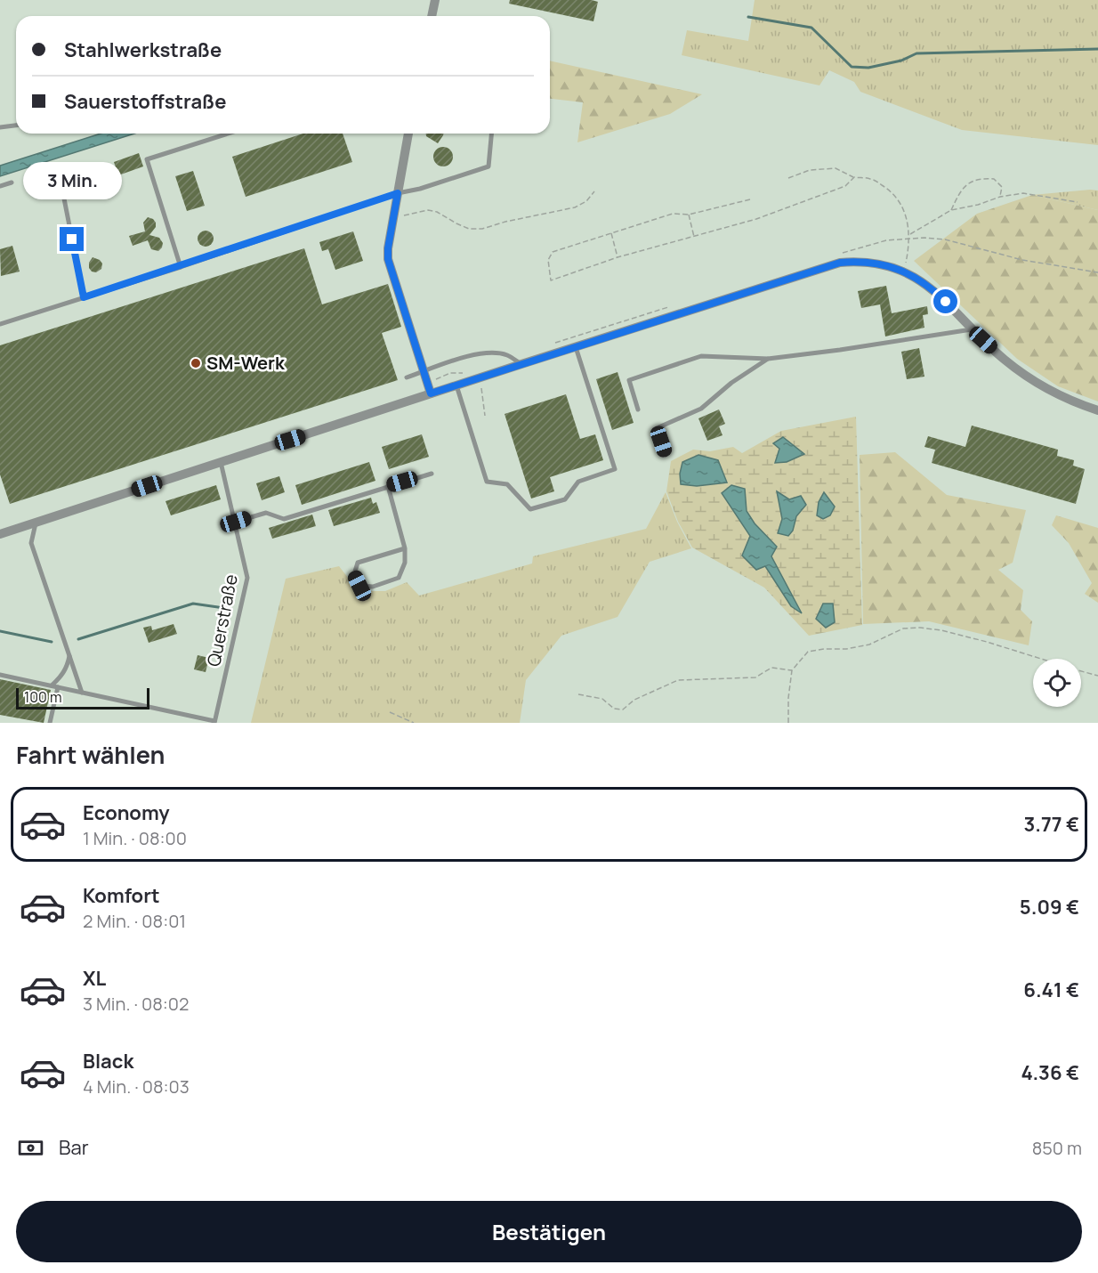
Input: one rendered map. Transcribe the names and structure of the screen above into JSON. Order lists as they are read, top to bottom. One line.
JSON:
{"streets":{"lane":["Querstraße"]},"places":["SM-Werk"],"scale_bar":"100 m","page":{"banner":["Stahlwerkstraße","Sauerstoffstraße"],"bubble":"3 Min.","scale":"100 m","heading":"Fahrt wählen","list":[{"name":"Economy","note":"1 Min. · 08:00","value":"3.77 €"},{"name":"Komfort","note":"2 Min. · 08:01","value":"5.09 €"},{"name":"XL","note":"3 Min. · 08:02","value":"6.41 €"},{"name":"Black","note":"4 Min. · 08:03","value":"4.36 €"}],"pay":["Bar","850 m"],"buttons":"Bestätigen"}}
